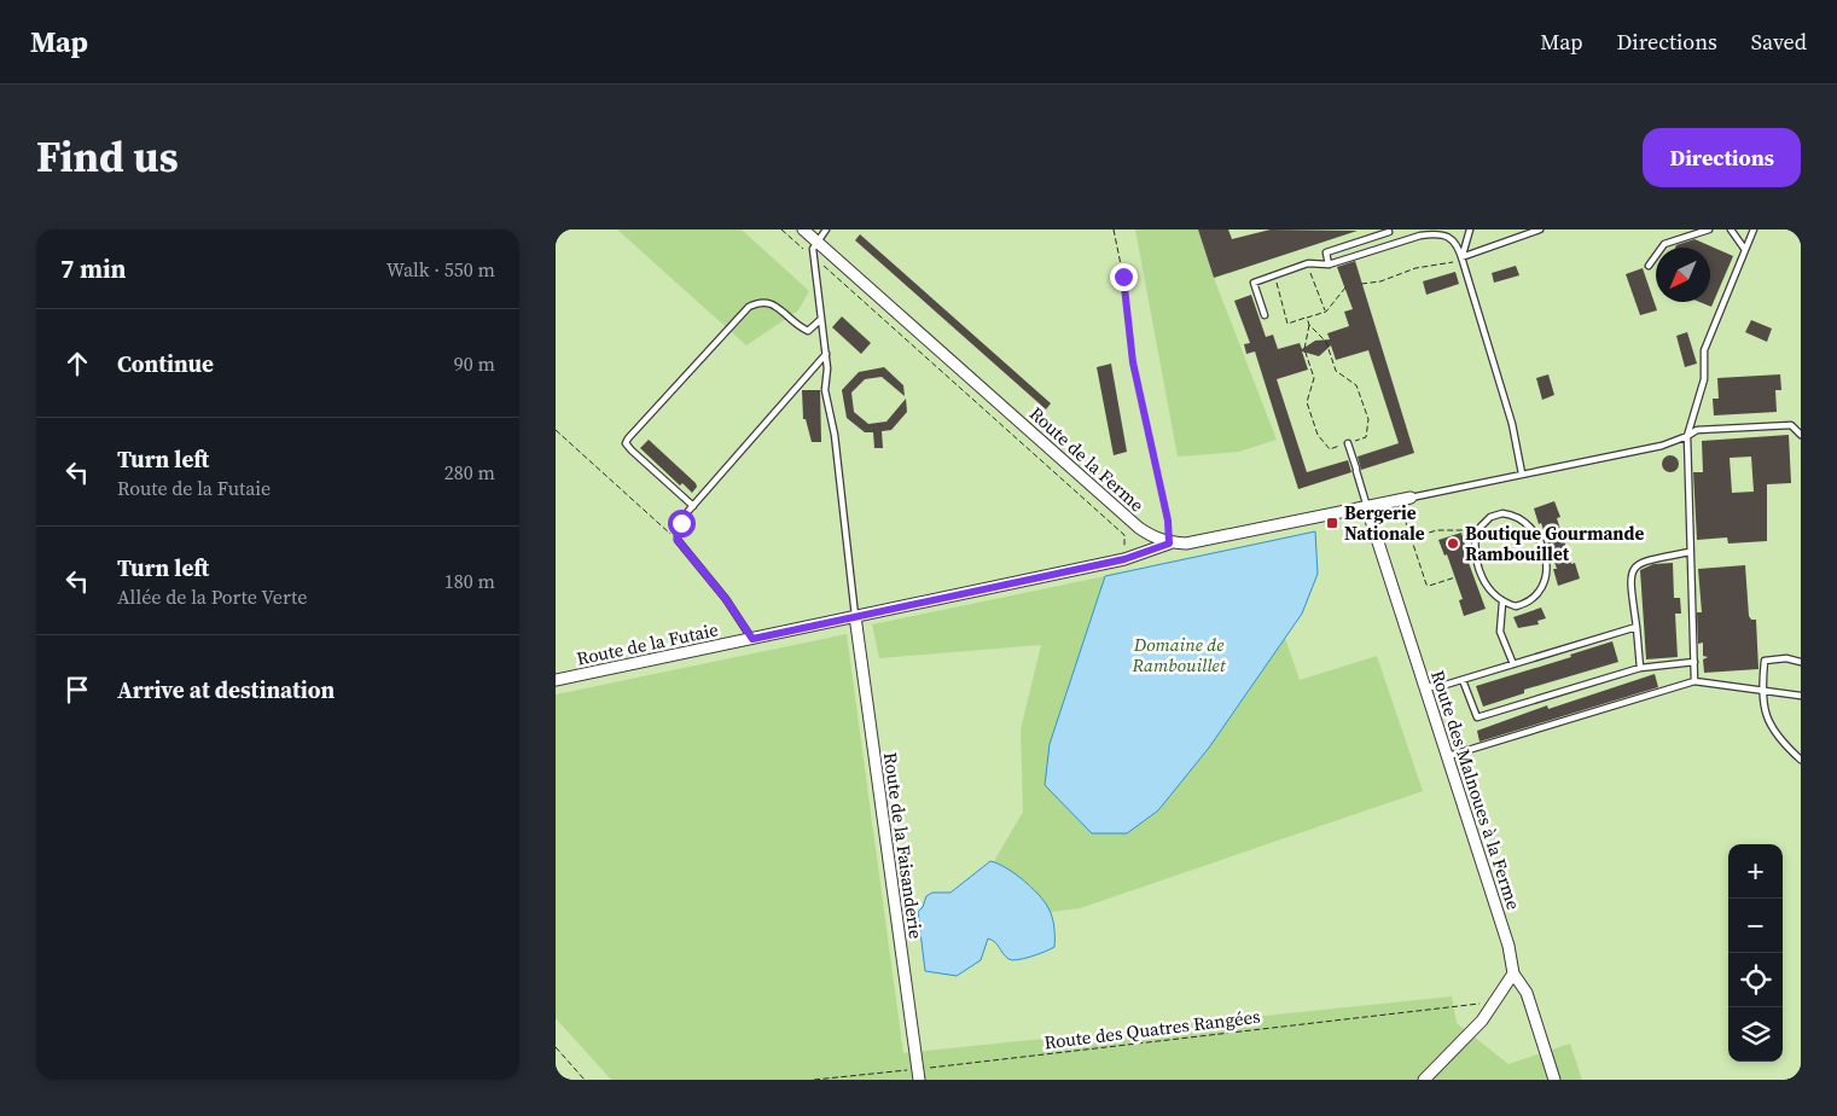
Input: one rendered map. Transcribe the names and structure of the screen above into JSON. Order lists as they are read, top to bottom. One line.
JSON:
{"streets":{"street":["Route de la Ferme","Route de la Futaie","Route des Malnoues à la Ferme","Route de la Faisanderie"],"path":["Route des Quatres Rangées"]},"crossings":[["Route de la Ferme","Route de la Futaie"],["Route de la Futaie","Route de la Faisanderie"],["Route de la Faisanderie","Route des Quatres Rangées"]],"parks":["Domaine de Rambouillet"],"places":{"transit":["Bergerie Nationale"],"other":["Boutique Gourmande Rambouillet"]},"north":"bottom left","page":{"header":"Map","nav":["Map","Directions","Saved"],"title":"Find us","buttons":"Directions","heading":["7 min","Walk · 550 m"],"list":[["Continue","90 m"],["Turn left","Route de la Futaie","280 m"],["Turn left","Allée de la Porte Verte","180 m"],"Arrive at destination"],"map_buttons":["+","−"]}}
